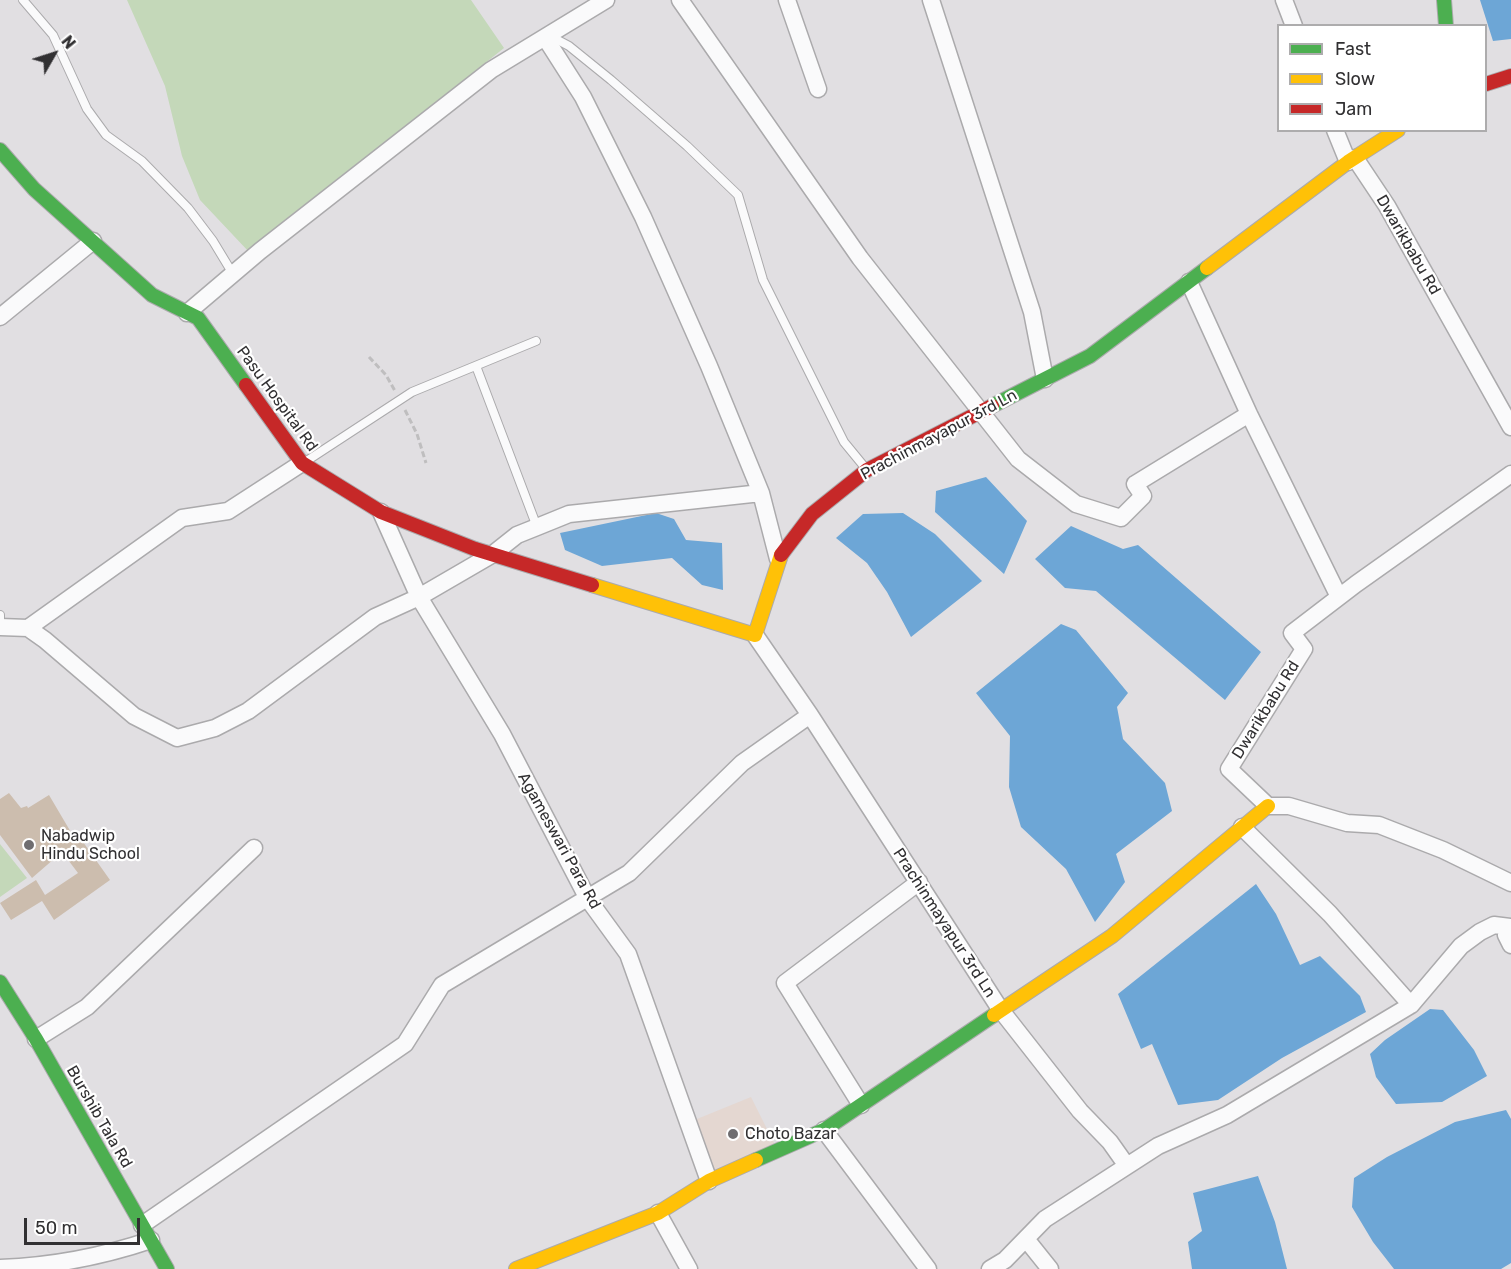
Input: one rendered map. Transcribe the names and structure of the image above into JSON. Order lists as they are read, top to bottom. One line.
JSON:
{"streets":{"main road":["Pasu Hospital Rd","Prachinmayapur 3rd Ln","Burshib Tala Rd"],"street":["Dwarikbabu Rd","Agameswari Para Rd"]},"crossings":[["Dwarikbabu Rd","Prachinmayapur 3rd Ln"],["Pasu Hospital Rd","Prachinmayapur 3rd Ln"],["Pasu Hospital Rd","Agameswari Para Rd"]],"places":["Nabadwip Hindu School","Choto Bazar"],"legend":["Fast","Slow","Jam"],"scale_bar":"50 m","north":"top right"}
